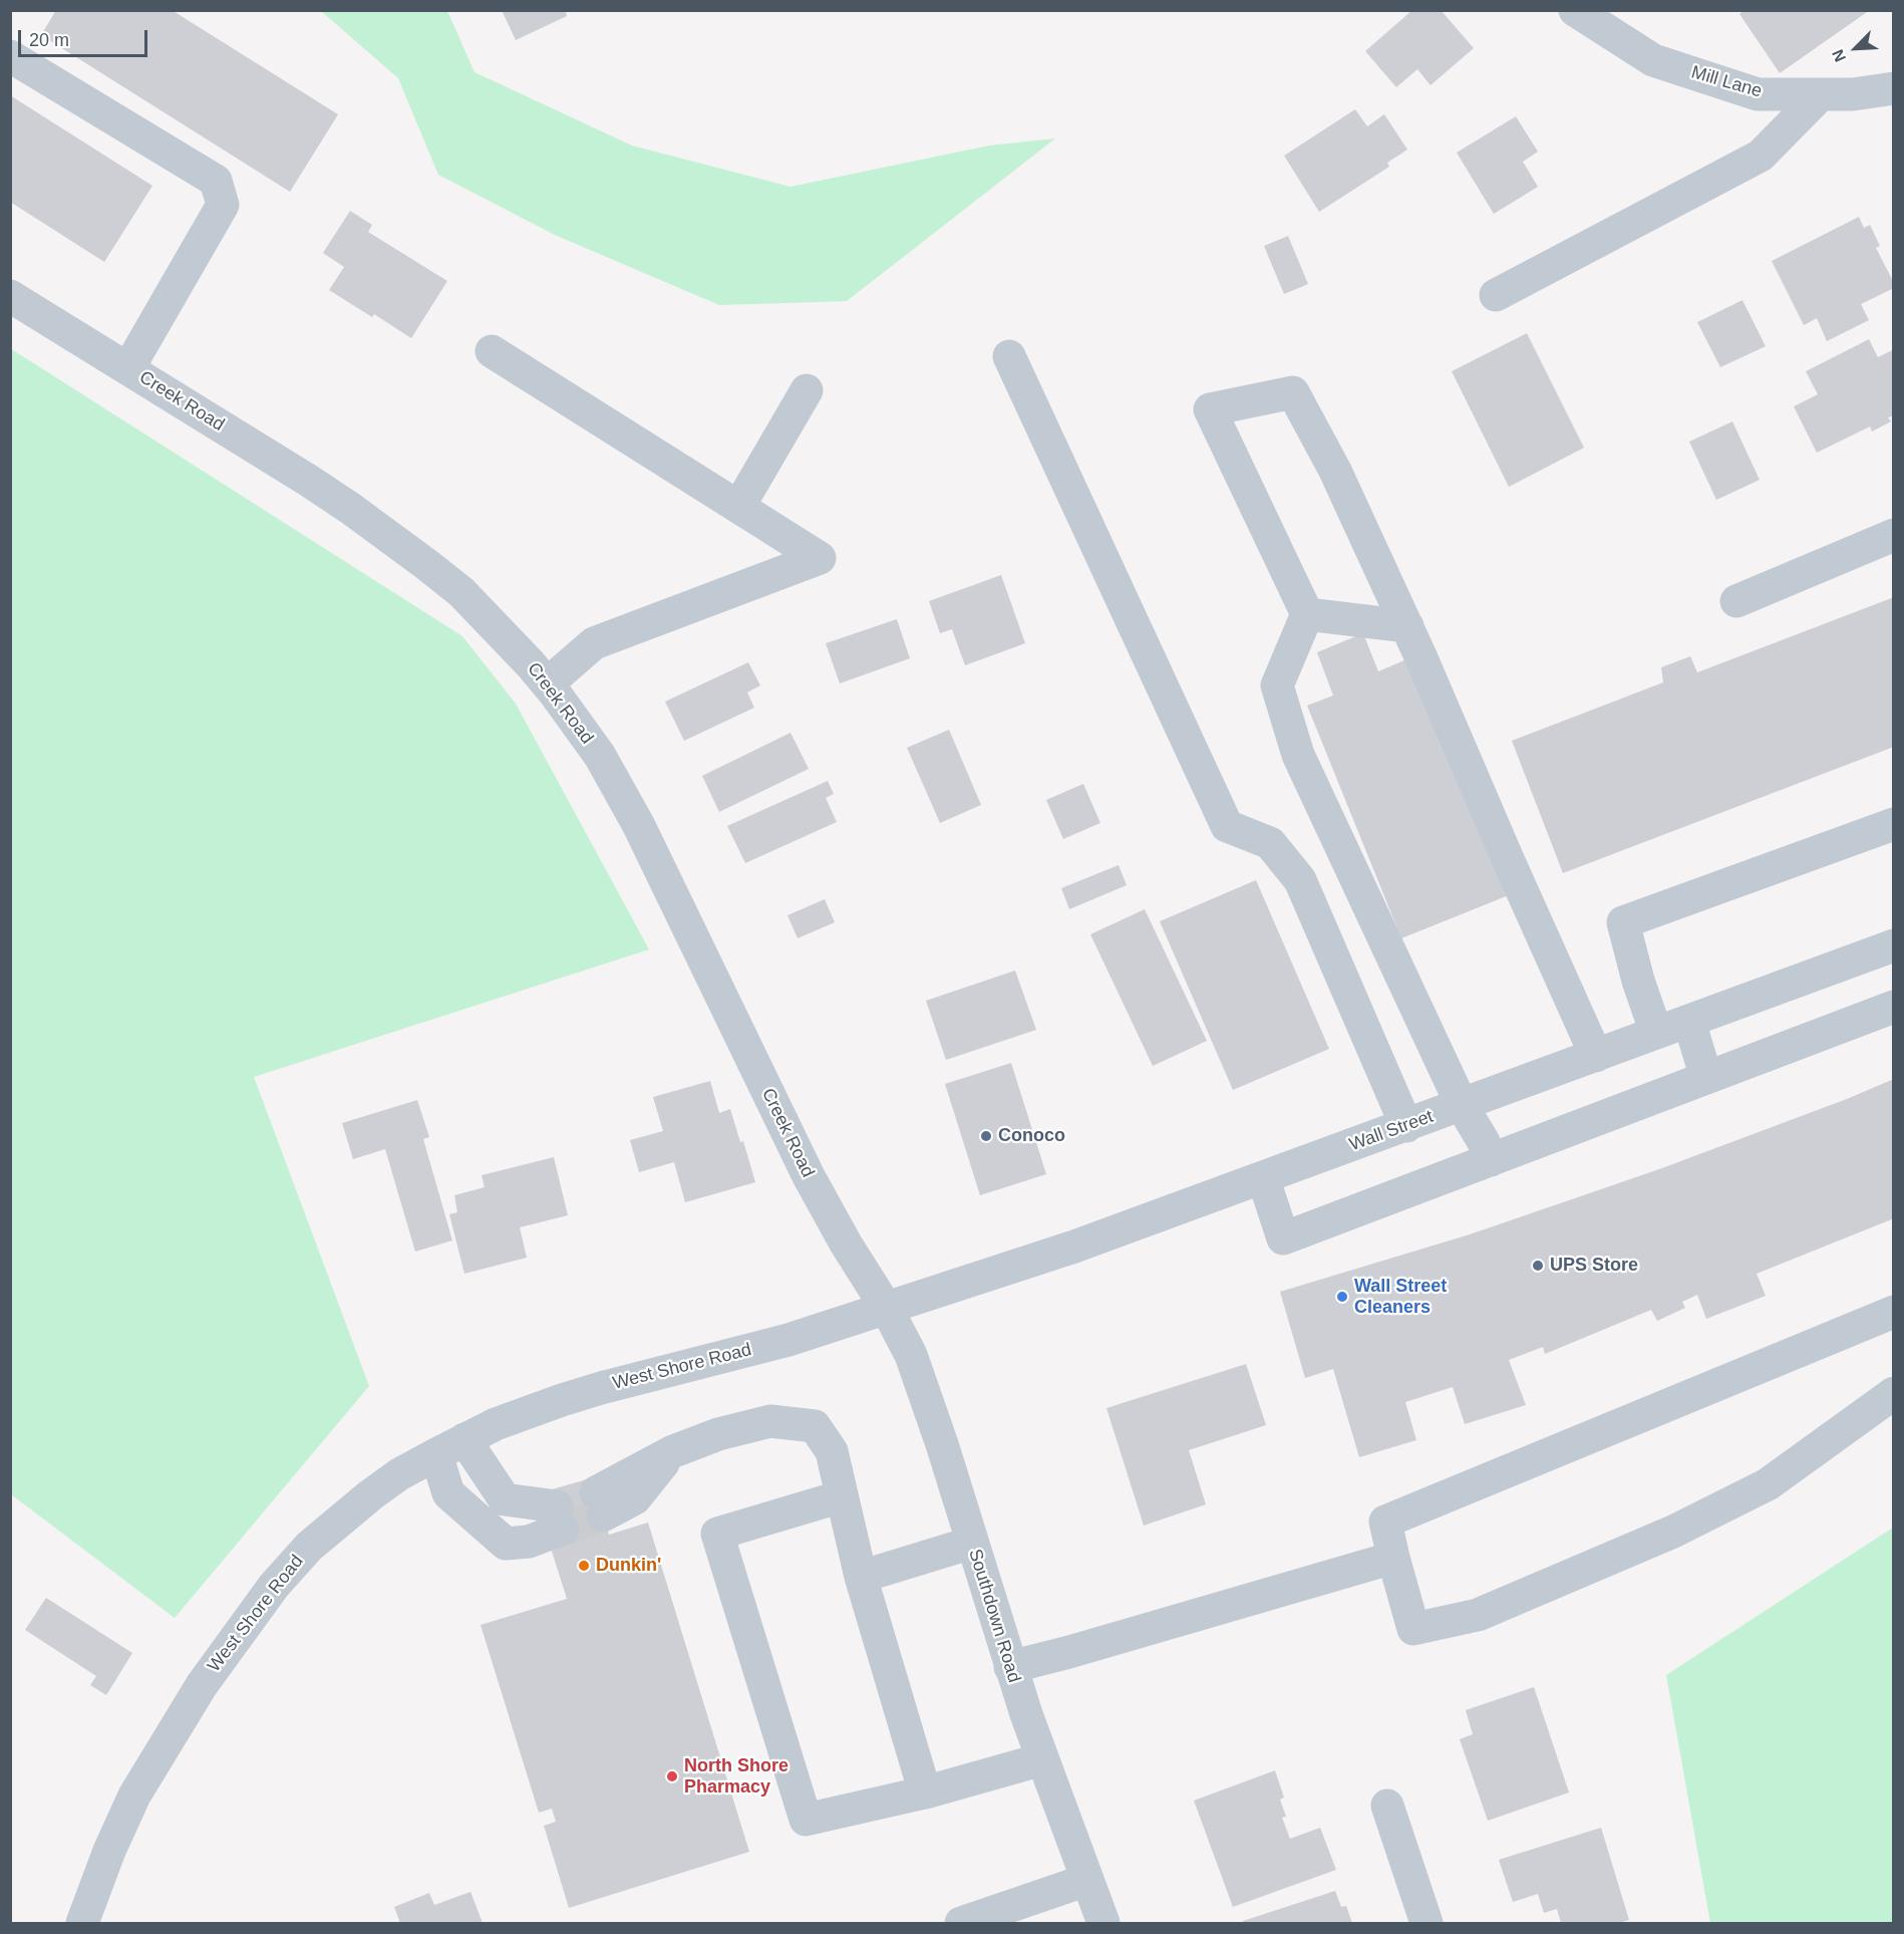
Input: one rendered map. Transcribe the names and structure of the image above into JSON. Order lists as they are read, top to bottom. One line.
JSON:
{"streets":{"street":["Mill Lane","Creek Road","Wall Street","West Shore Road","Southdown Road"]},"crossings":[["Creek Road","Wall Street"],["Creek Road","West Shore Road"],["Creek Road","Southdown Road"],["Wall Street","West Shore Road"],["Wall Street","Southdown Road"],["West Shore Road","Southdown Road"]],"places":["Conoco","UPS Store","Wall Street Cleaners","Dunkin'","North Shore Pharmacy"],"scale_bar":"20 m","north":"bottom left"}
